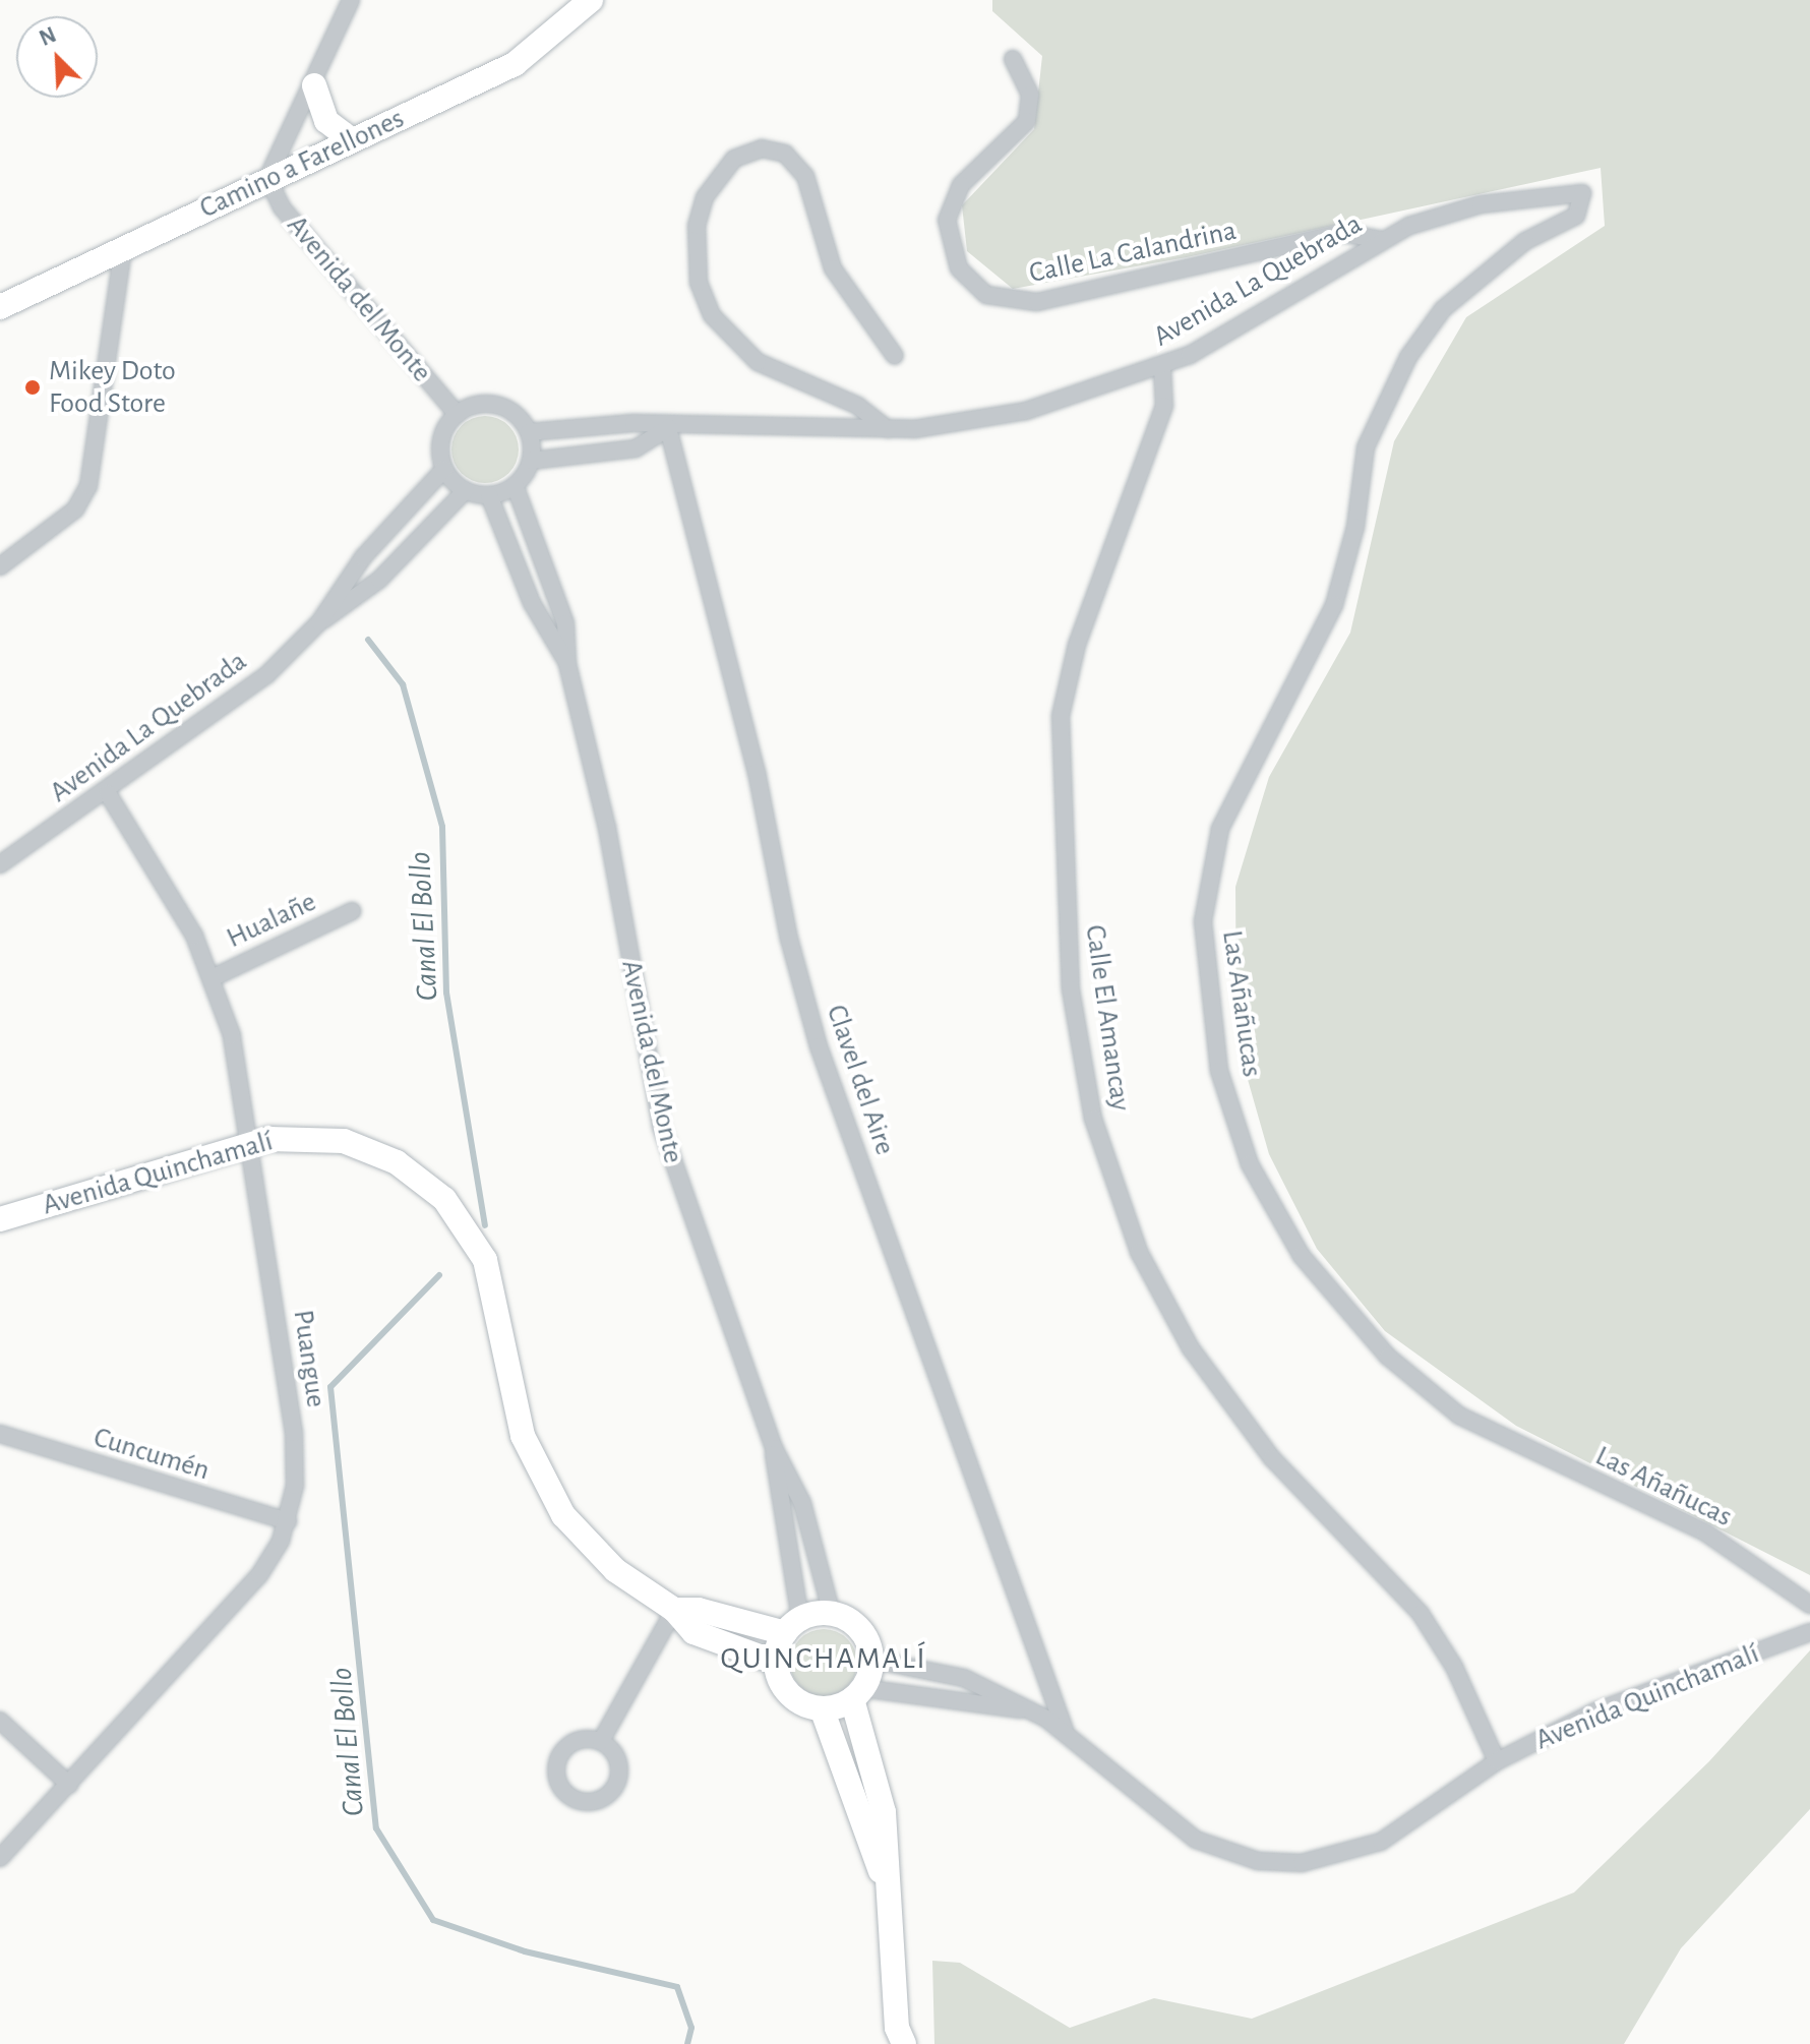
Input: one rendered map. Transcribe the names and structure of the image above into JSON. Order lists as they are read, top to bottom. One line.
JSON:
{"streets":{"street":["Camino a Farellones","Calle La Calandrina","Avenida La Quebrada","Avenida del Monte","Hualañe","Las Añañucas","Calle El Amancay","Clavel del Aire","Avenida Quinchamalí","Puangue","Cuncumén"]},"crossings":[["Camino a Farellones","Avenida del Monte"],["Calle La Calandrina","Avenida La Quebrada"],["Avenida La Quebrada","Avenida del Monte"],["Avenida La Quebrada","Las Añañucas"],["Avenida La Quebrada","Calle El Amancay"],["Avenida La Quebrada","Clavel del Aire"],["Avenida La Quebrada","Puangue"],["Avenida del Monte","Avenida Quinchamalí"],["Hualañe","Puangue"],["Calle El Amancay","Avenida Quinchamalí"],["Clavel del Aire","Avenida Quinchamalí"],["Avenida Quinchamalí","Puangue"],["Puangue","Cuncumén"]],"districts":["QUINCHAMALÍ"],"water":["Canal El Bollo"],"places":["Mikey Doto Food Store"],"north":"top left"}
